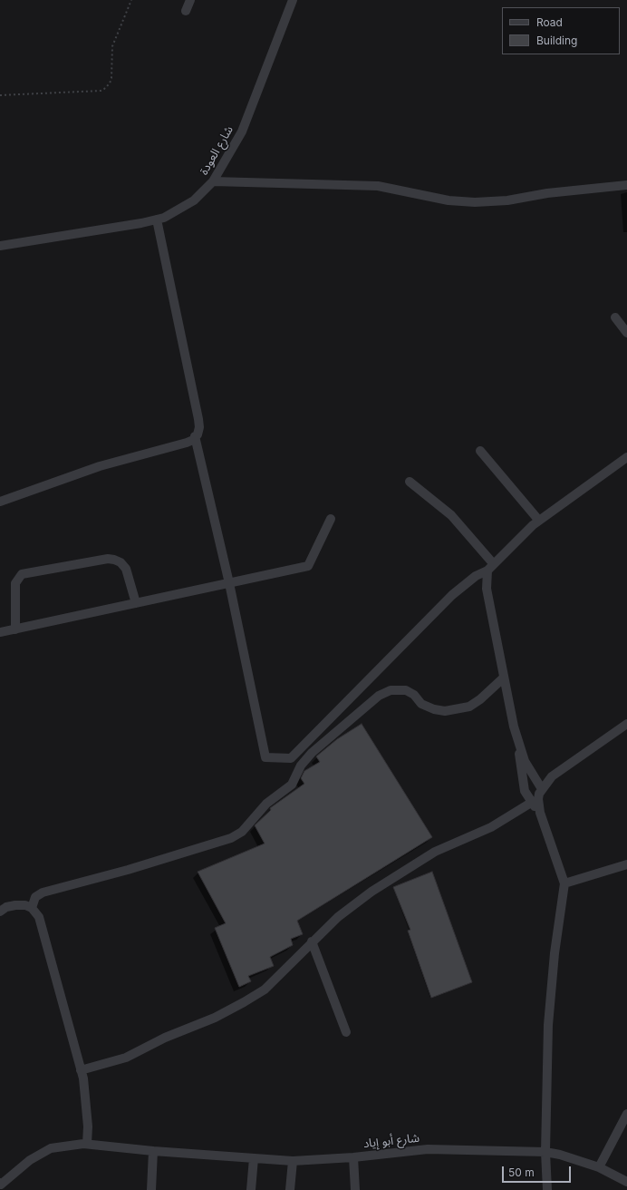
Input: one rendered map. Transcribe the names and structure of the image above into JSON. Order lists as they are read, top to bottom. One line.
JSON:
{"streets":{"street":["شارع العودة","شارع أبو إياد"]},"legend":["Road","Building"],"scale_bar":"50 m"}
